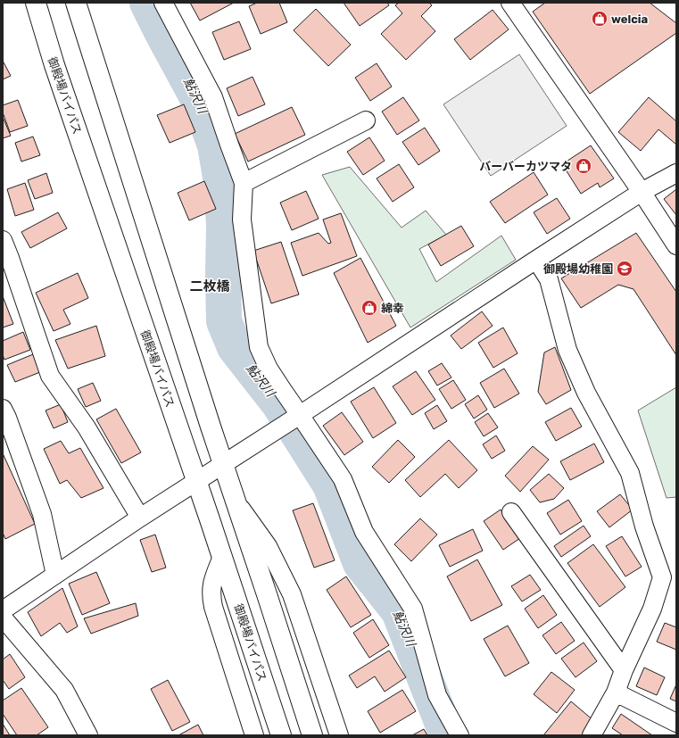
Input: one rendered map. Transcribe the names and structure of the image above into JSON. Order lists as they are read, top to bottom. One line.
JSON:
{"streets":{"highway":["御殿場バイパス"]},"districts":["二枚橋"],"water":["鮎沢川"],"places":{"shop":["welcia","バーバーカツマタ","綿幸"],"school or university":["御殿場幼稚園"]}}
